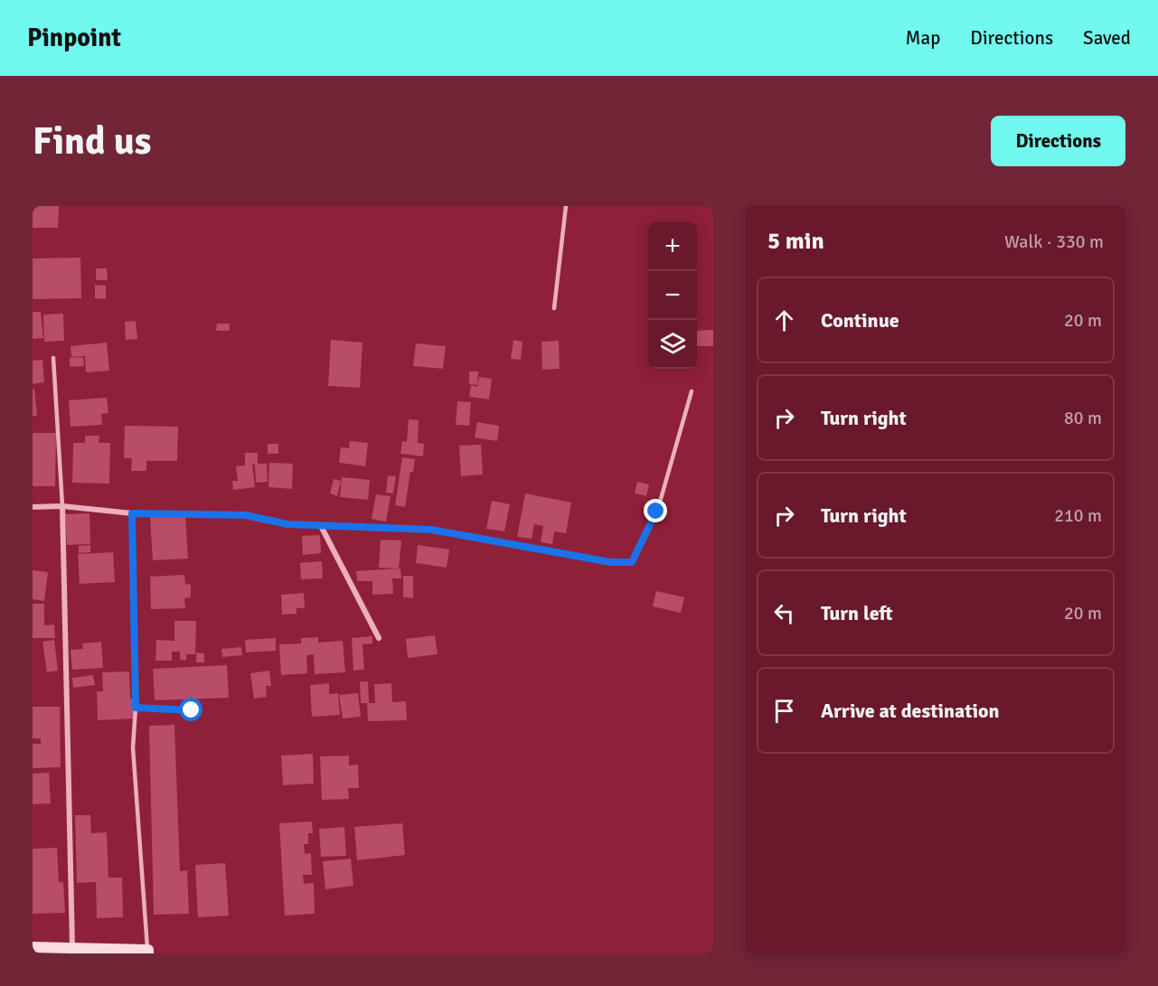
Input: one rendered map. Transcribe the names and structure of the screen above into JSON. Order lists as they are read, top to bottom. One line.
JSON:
{"page":{"header":"Pinpoint","nav":["Map","Directions","Saved"],"buttons":"Directions","title":"Find us","heading":["5 min","Walk · 330 m"],"map_buttons":["+","−"],"list":[["Continue","20 m"],["Turn right","80 m"],["Turn right","210 m"],["Turn left","20 m"],"Arrive at destination"]}}
